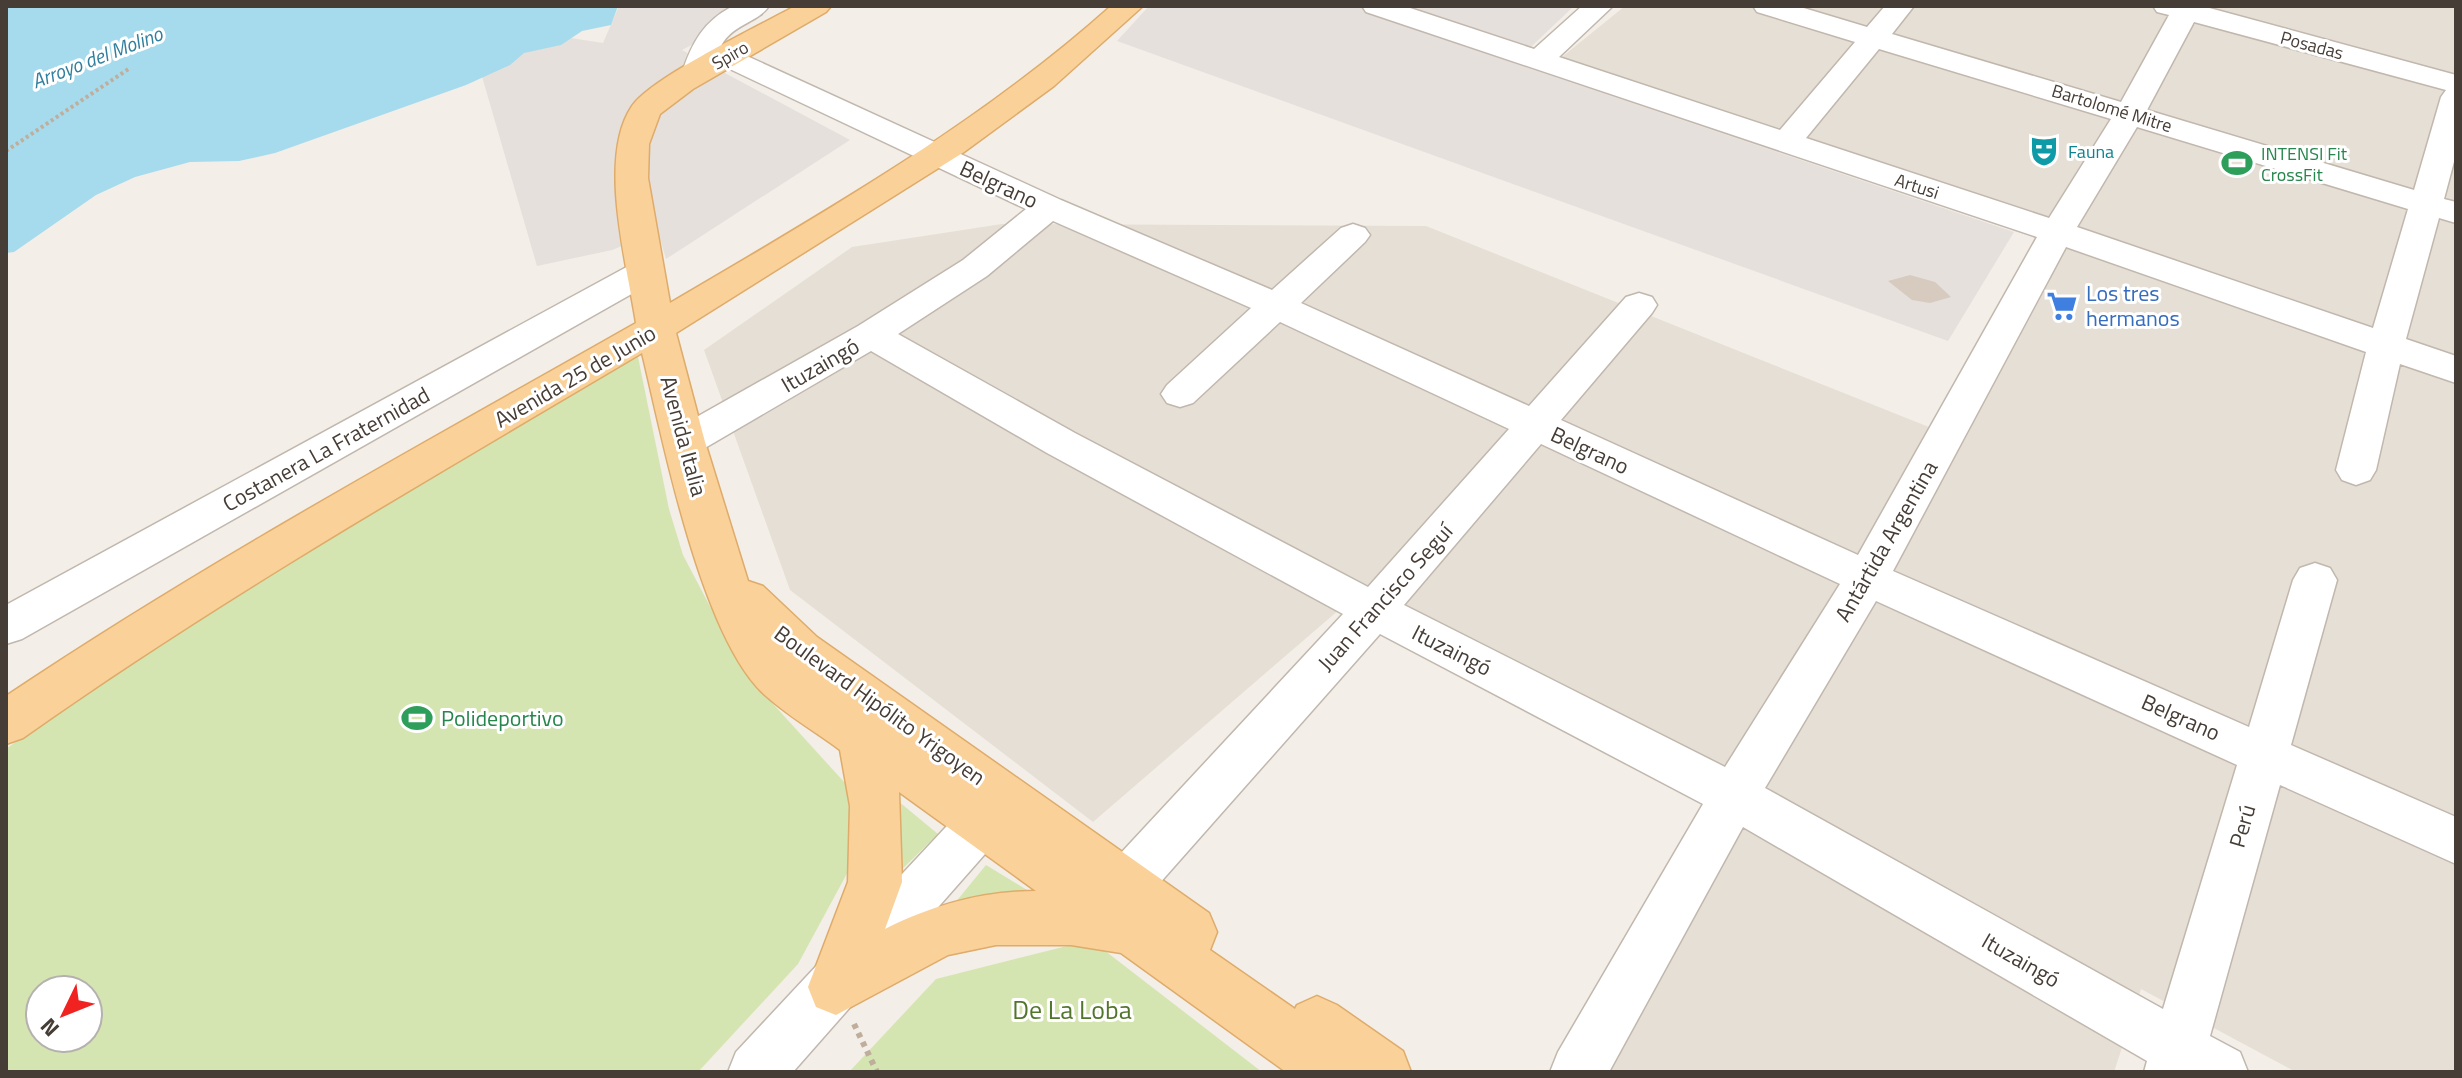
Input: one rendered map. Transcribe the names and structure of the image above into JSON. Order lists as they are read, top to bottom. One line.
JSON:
{"streets":{"main road":["Spiro","Avenida 25 de Junio","Avenida Italia","Boulevard Hipólito Yrigoyen"],"street":["Posadas","Bartolomé Mitre","Belgrano","Artusi","Ituzaingó","Costanera La Fraternidad","Antártida Argentina","Juan Francisco Seguí","Perú"]},"crossings":[["Posadas","Antártida Argentina"],["Spiro","Belgrano"],["Spiro","Avenida Italia"],["Bartolomé Mitre","Antártida Argentina"],["Belgrano","Avenida 25 de Junio"],["Belgrano","Antártida Argentina"],["Belgrano","Juan Francisco Seguí"],["Belgrano","Perú"],["Artusi","Antártida Argentina"],["Ituzaingó","Avenida Italia"],["Ituzaingó","Antártida Argentina"],["Ituzaingó","Juan Francisco Seguí"],["Ituzaingó","Perú"],["Avenida 25 de Junio","Avenida Italia"],["Avenida Italia","Costanera La Fraternidad"],["Avenida Italia","Boulevard Hipólito Yrigoyen"],["Juan Francisco Seguí","Boulevard Hipólito Yrigoyen"]],"water":["Arroyo del Molino"],"parks":["De La Loba"],"places":{"theatre":["Fauna"],"sports":["INTENSI Fit CrossFit","Polideportivo"],"supermarket":["Los tres hermanos"]},"north":"bottom left"}
